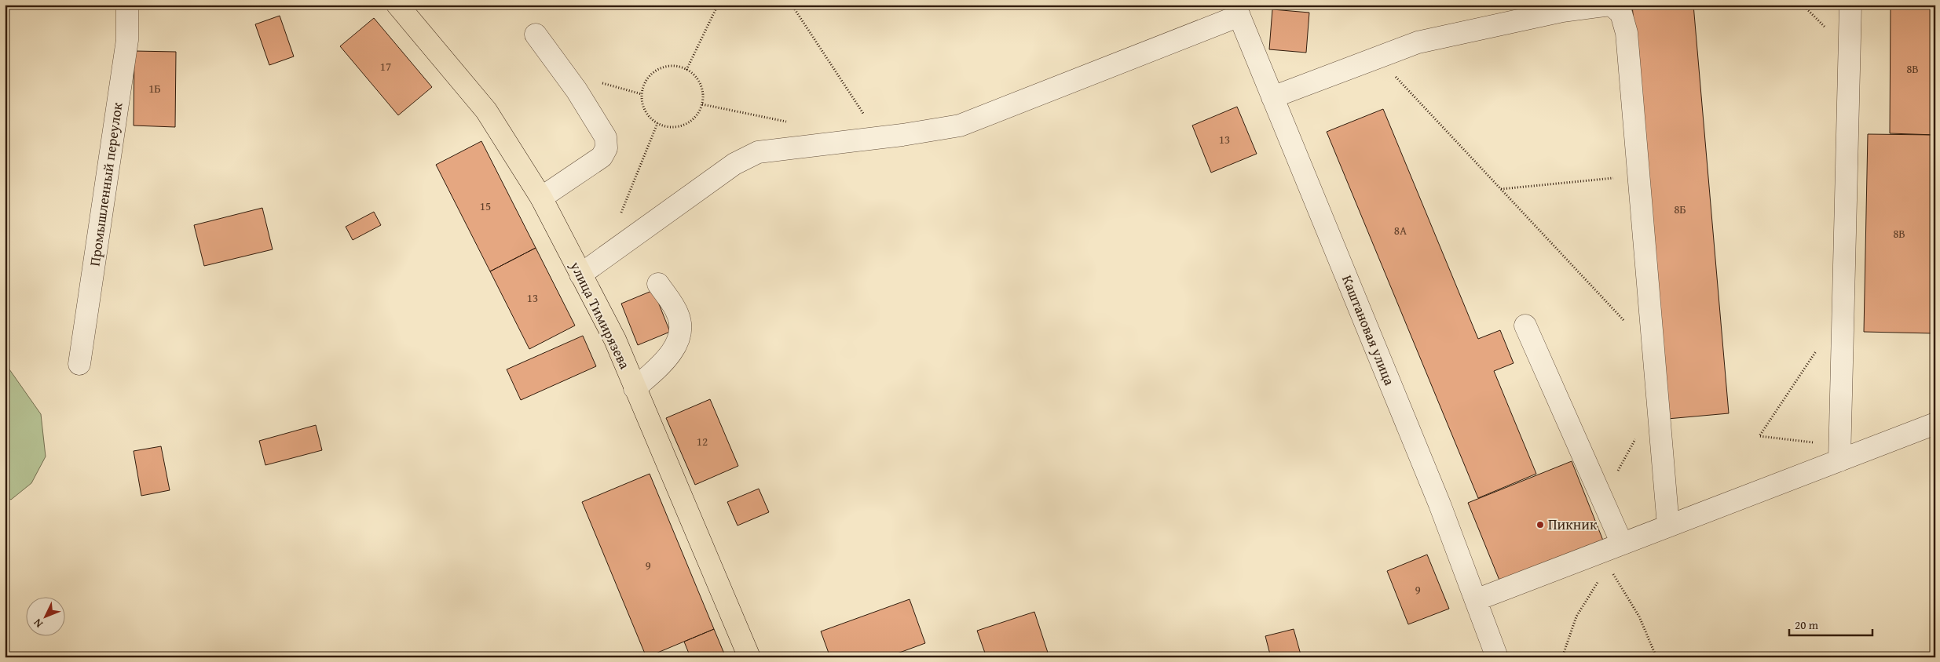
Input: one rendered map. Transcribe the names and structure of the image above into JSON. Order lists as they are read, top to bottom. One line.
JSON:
{"streets":{"main road":["улица Тимирязева"],"street":["Промышленный переулок","Каштановая улица"]},"places":["Пикник"],"house_numbers":["17","8В","1Б","13","15","8Б","8А","8В","13","12","9","9"],"scale_bar":"20 m","north":"bottom left"}
